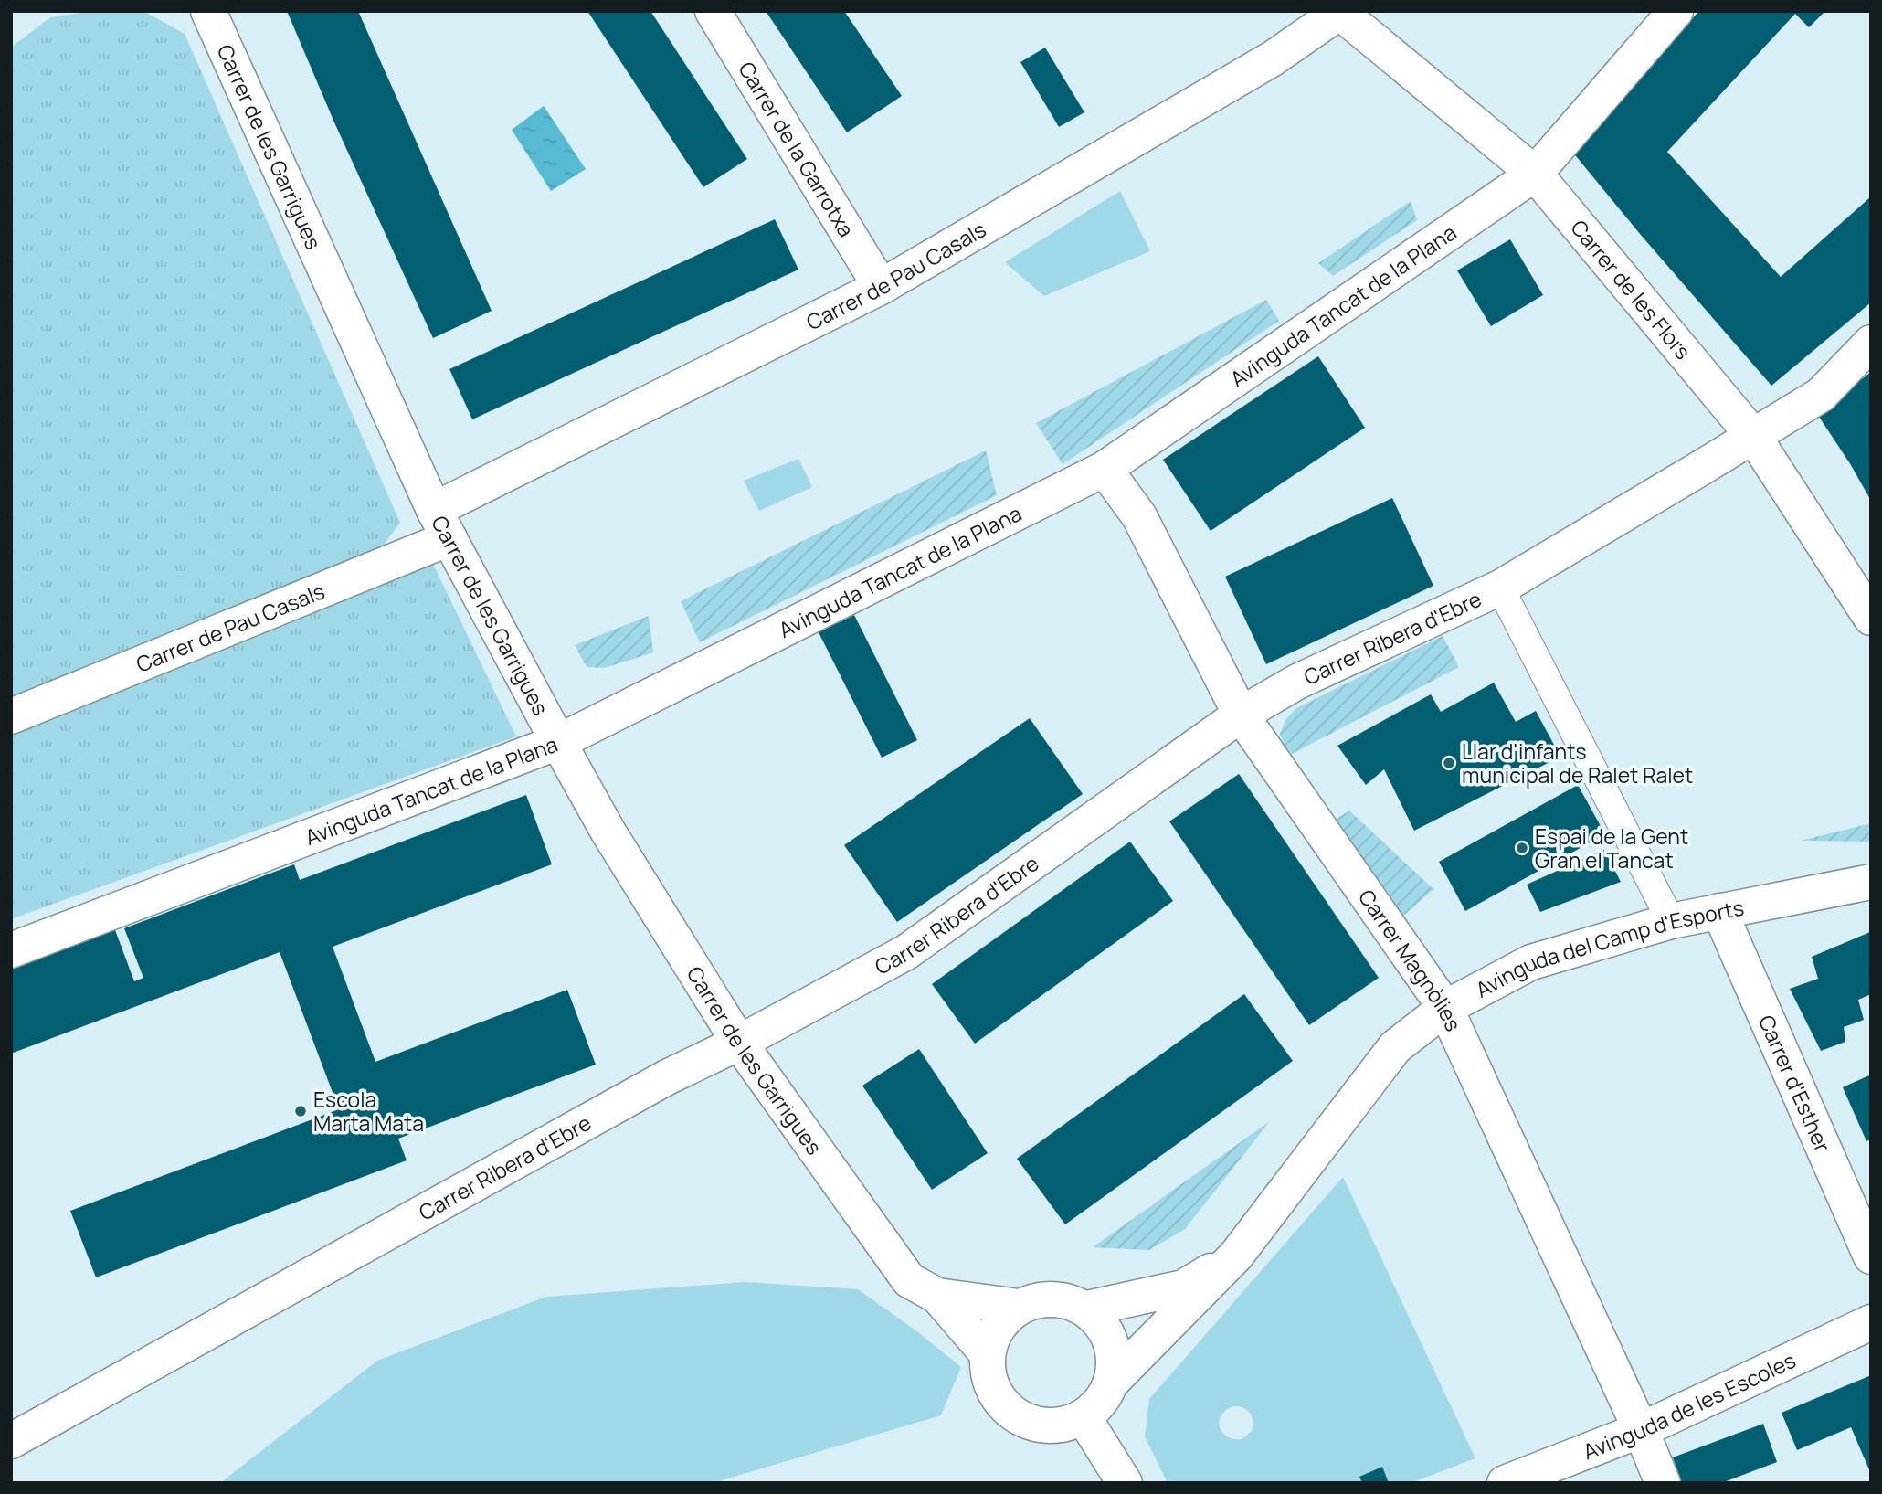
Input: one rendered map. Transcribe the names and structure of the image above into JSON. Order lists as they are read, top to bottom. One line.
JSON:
{"streets":{"street":["Carrer de les Garrigues","Carrer de la Garrotxa","Carrer de Pau Casals","Carrer de les Flors","Avinguda Tancat de la Plana","Carrer Ribera d'Ebre","Avinguda del Camp d'Esports","Carrer Magnòlies","Carrer d'Esther","Avinguda de les Escoles"]},"crossings":[["Carrer de les Garrigues","Carrer de Pau Casals"],["Carrer de les Garrigues","Avinguda Tancat de la Plana"],["Carrer de les Garrigues","Carrer Ribera d'Ebre"],["Carrer de les Garrigues","Avinguda del Camp d'Esports"],["Carrer de la Garrotxa","Carrer de Pau Casals"],["Carrer de Pau Casals","Carrer de les Flors"],["Carrer de les Flors","Avinguda Tancat de la Plana"],["Carrer de les Flors","Carrer Ribera d'Ebre"],["Avinguda Tancat de la Plana","Carrer Magnòlies"],["Carrer Ribera d'Ebre","Carrer Magnòlies"],["Avinguda del Camp d'Esports","Carrer Magnòlies"],["Avinguda del Camp d'Esports","Carrer d'Esther"],["Carrer Magnòlies","Avinguda de les Escoles"]],"places":["Llar d'infants municipal de Ralet Ralet","Espai de la Gent Gran el Tancat","Escola Marta Mata"]}
